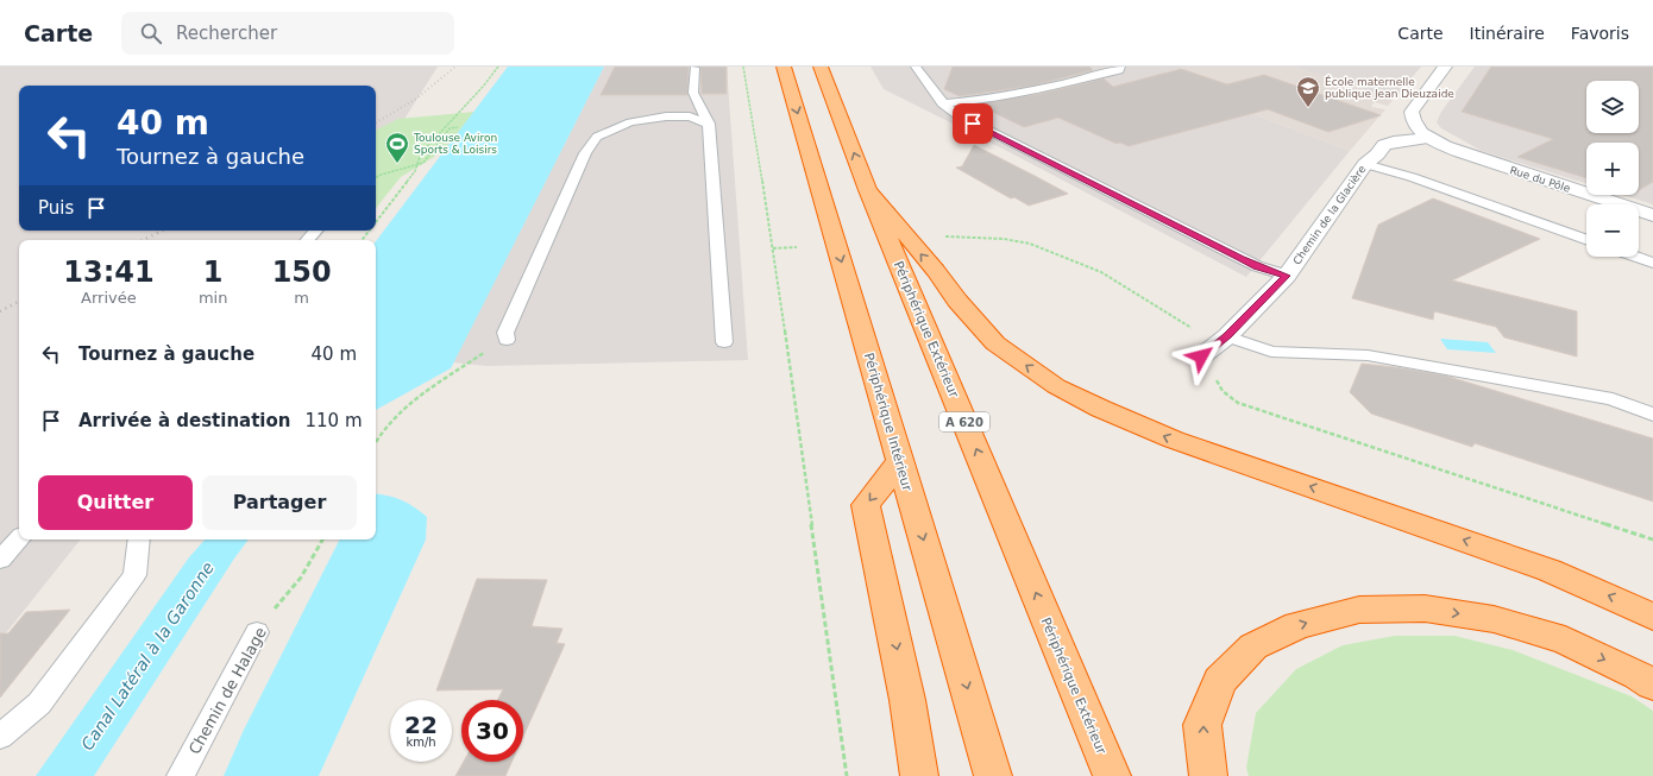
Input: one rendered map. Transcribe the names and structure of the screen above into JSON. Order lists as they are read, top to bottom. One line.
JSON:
{"streets":{"highway":["Périphérique Extérieur","Périphérique Intérieur","A 620"],"street":["Rue du Pôle","Chemin de la Glacière"],"lane":["Chemin de Halage"]},"crossings":[["Rue du Pôle","Chemin de la Glacière"]],"one_way":["Périphérique Extérieur"],"water":["Canal Latéral à la Garonne"],"places":{"school or university":["École maternelle publique Jean Dieuzaide"],"sports":["Toulouse Aviron Sports & Loisirs"]},"page":{"header":"Carte","search":"Rechercher","nav":["Carte","Itinéraire","Favoris"],"map_buttons":["+","−"],"turn":["40 m","Tournez à gauche"],"then":"Puis","eta":["13:41","Arrivée","1","min","150","m"],"list":[{"name":"Tournez à gauche","value":"40 m"},{"name":"Arrivée à destination","value":"110 m"}],"buttons":["Quitter","Partager"],"speed":"22 km/h","limit":"30"}}
